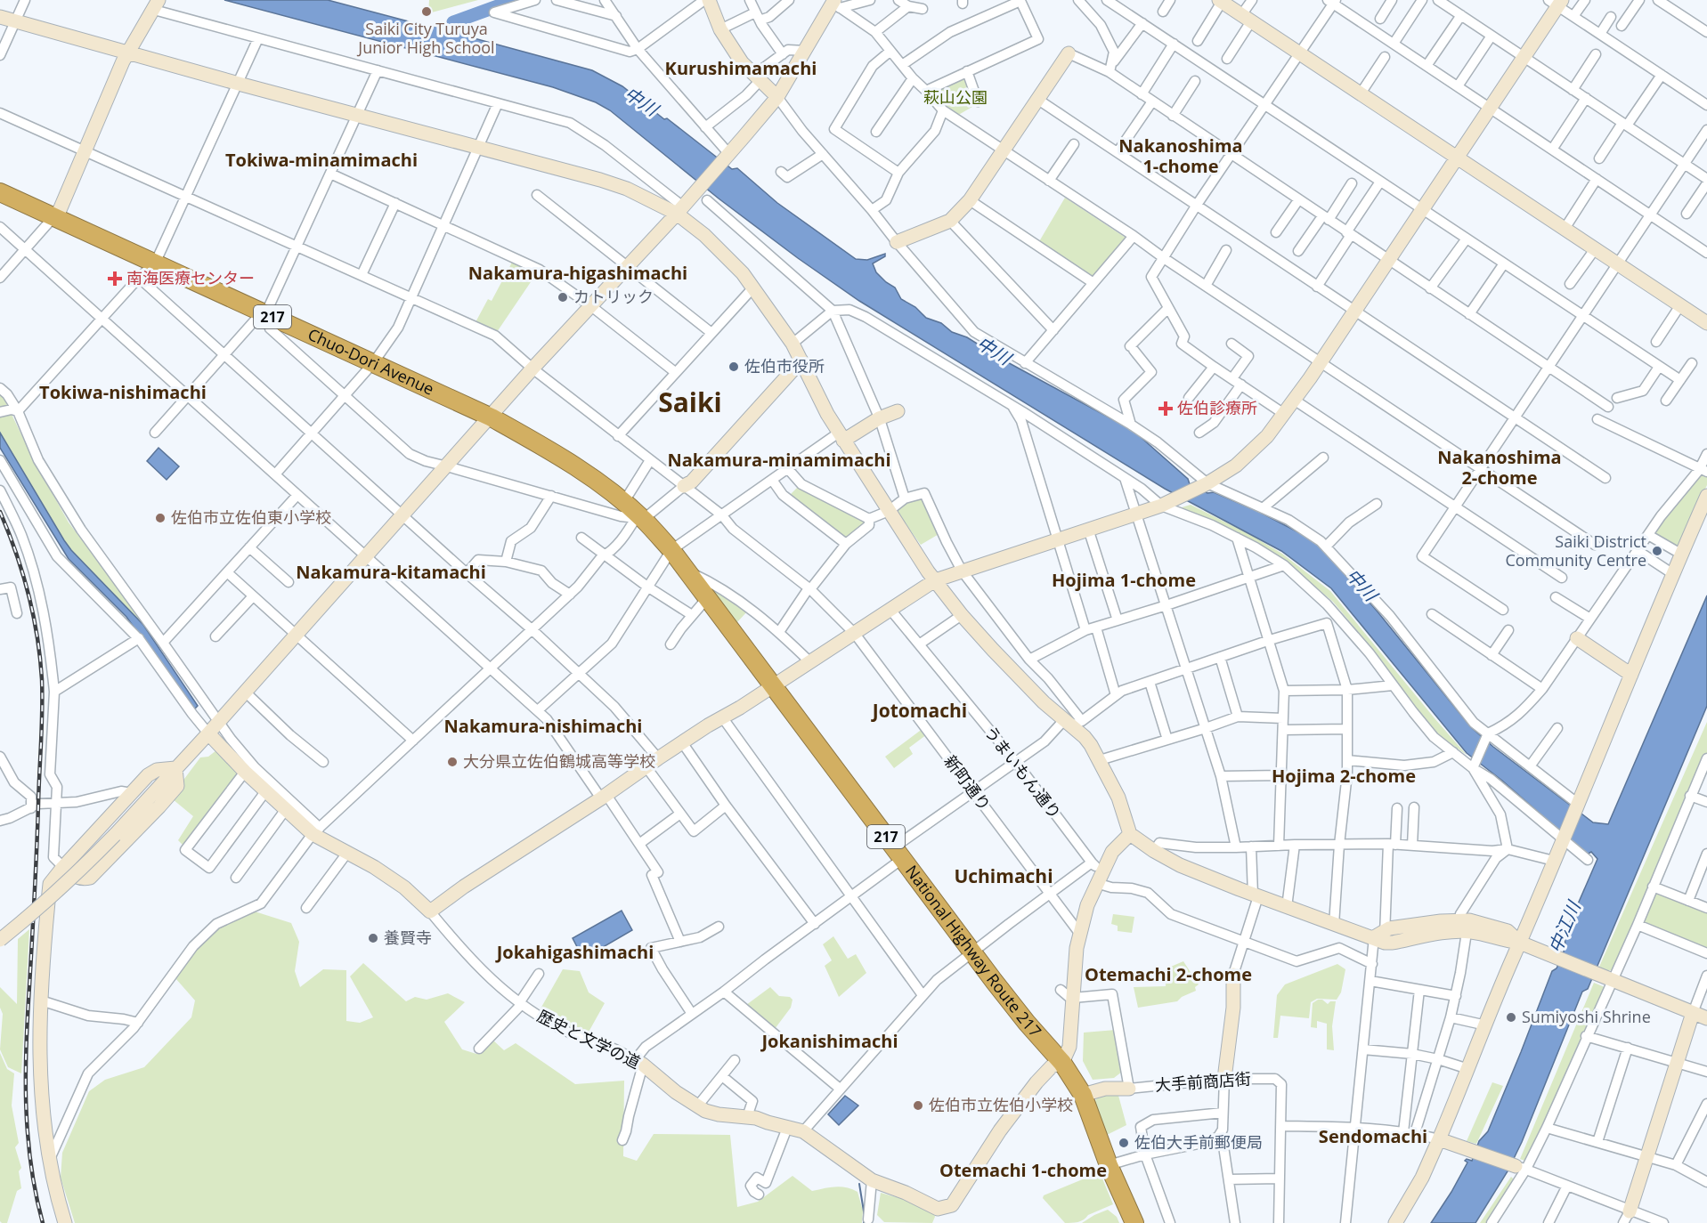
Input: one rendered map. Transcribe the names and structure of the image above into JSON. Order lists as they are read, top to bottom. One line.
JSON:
{"streets":{"highway":["217","Chuo-Dori Avenue","National Highway Route 217"],"street":["うまいもん通り","新町通り","歴史と文学の道","大手前商店街"]},"crossings":[["217","Chuo-Dori Avenue"],["Chuo-Dori Avenue","National Highway Route 217"],["National Highway Route 217","歴史と文学の道"],["National Highway Route 217","大手前商店街"]],"districts":["Kurushimamachi","Nakanoshima 1-chome","Tokiwa-minamimachi","Nakamura-higashimachi","Tokiwa-nishimachi","Saiki","Nakanoshima 2-chome","Nakamura-minamimachi","Nakamura-kitamachi","Hojima 1-chome","Jotomachi","Nakamura-nishimachi","Hojima 2-chome","Uchimachi","Jokahigashimachi","Otemachi 2-chome","Jokanishimachi","Sendomachi","Otemachi 1-chome"],"water":["中川","中江川"],"parks":["萩山公園"],"places":{"other":["Saiki City Turuya Junior High School","カトリック","佐伯市役所","佐伯市立佐伯東小学校","Saiki District Community Centre","大分県立佐伯鶴城高等学校","養賢寺","Sumiyoshi Shrine","佐伯市立佐伯小学校","佐伯大手前郵便局"],"health":["南海医療センター","佐伯診療所"]}}
